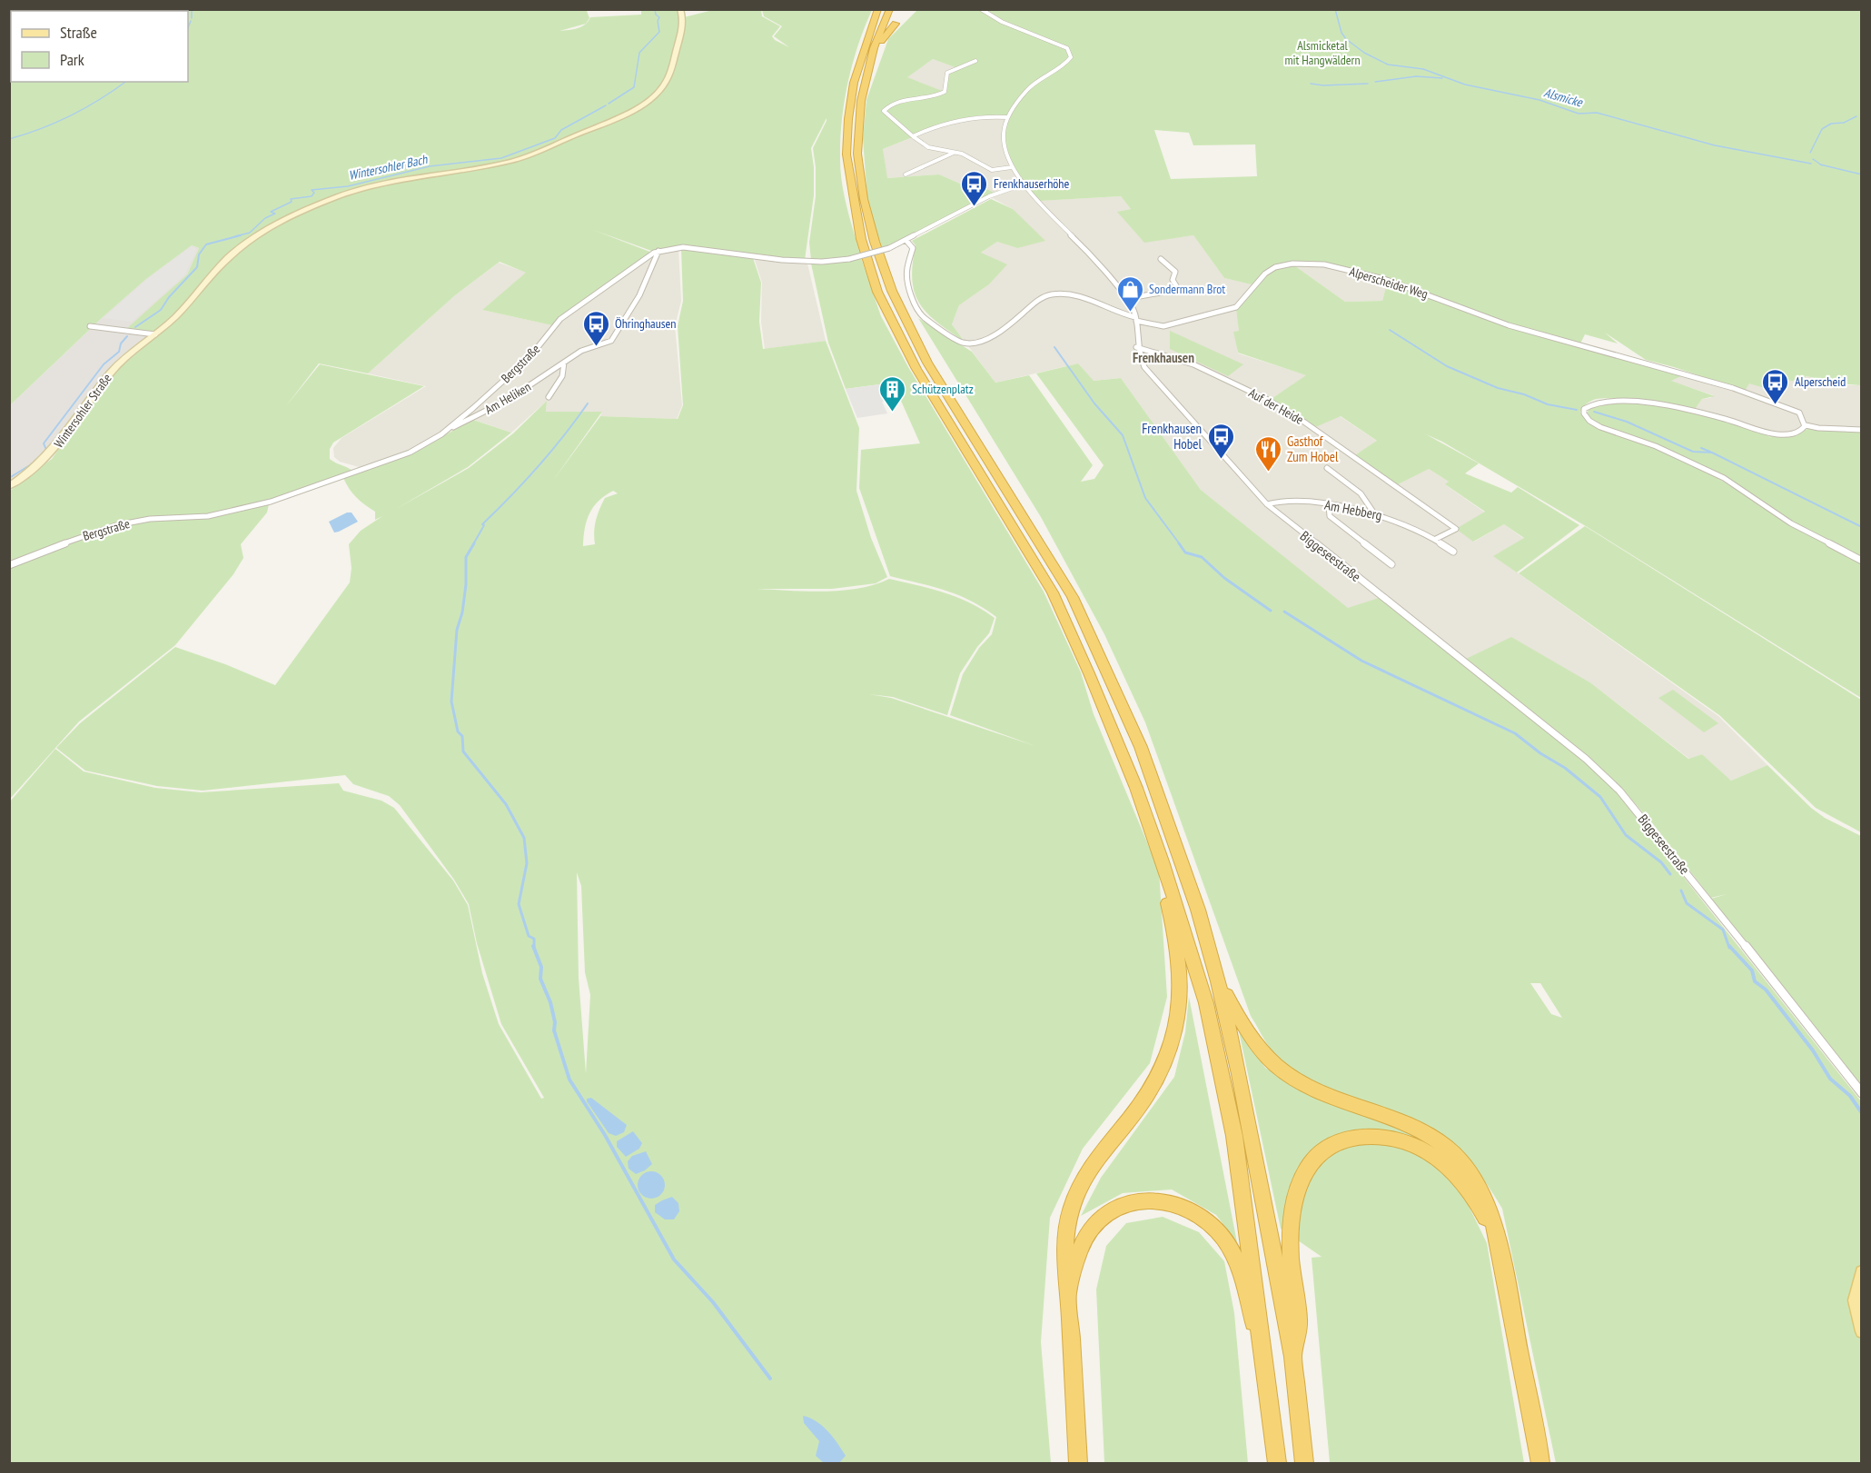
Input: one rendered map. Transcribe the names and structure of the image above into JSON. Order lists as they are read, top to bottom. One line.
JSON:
{"streets":{"street":["Alperscheider Weg","Bergstraße","Am Heliken","Auf der Heide","Wintersohler Straße","Am Hebberg","Biggeseestraße"]},"crossings":[["Alperscheider Weg","Bergstraße"],["Alperscheider Weg","Biggeseestraße"],["Bergstraße","Am Heliken"],["Auf der Heide","Am Hebberg"],["Auf der Heide","Biggeseestraße"],["Am Hebberg","Biggeseestraße"]],"districts":["Frenkhausen"],"water":["Alsmicke","Wintersohler Bach"],"parks":["Alsmicketal mit Hangwäldern"],"places":{"bus stop":["Frenkhauserhöhe","Öhringhausen","Alperscheid","Frenkhausen Hobel"],"shop":["Sondermann Brot"],"building":["Schützenplatz"],"restaurant":["Gasthof Zum Hobel"]},"legend":["Straße","Park"]}
